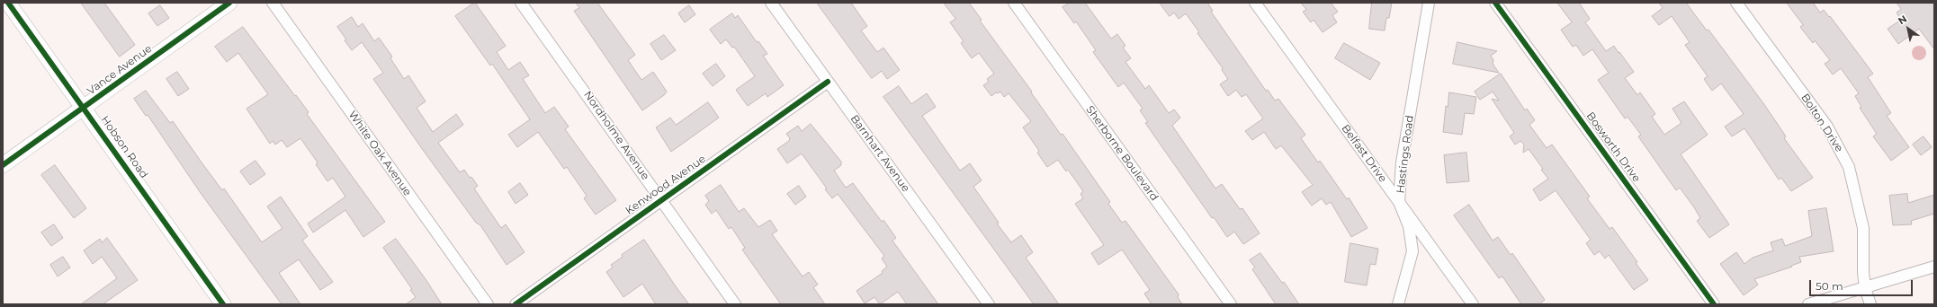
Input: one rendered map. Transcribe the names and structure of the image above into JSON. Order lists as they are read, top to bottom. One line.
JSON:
{"streets":{"main road":["Vance Avenue","Hobson Road"],"street":["Bolton Drive","Nordholme Avenue","Bosworth Drive","White Oak Avenue","Barnhart Avenue","Sherborne Boulevard","Belfast Drive","Hastings Road","Kenwood Avenue"]},"crossings":[["Vance Avenue","Hobson Road"],["Nordholme Avenue","Kenwood Avenue"],["Barnhart Avenue","Kenwood Avenue"],["Belfast Drive","Hastings Road"]],"scale_bar":"50 m","north":"top left"}
